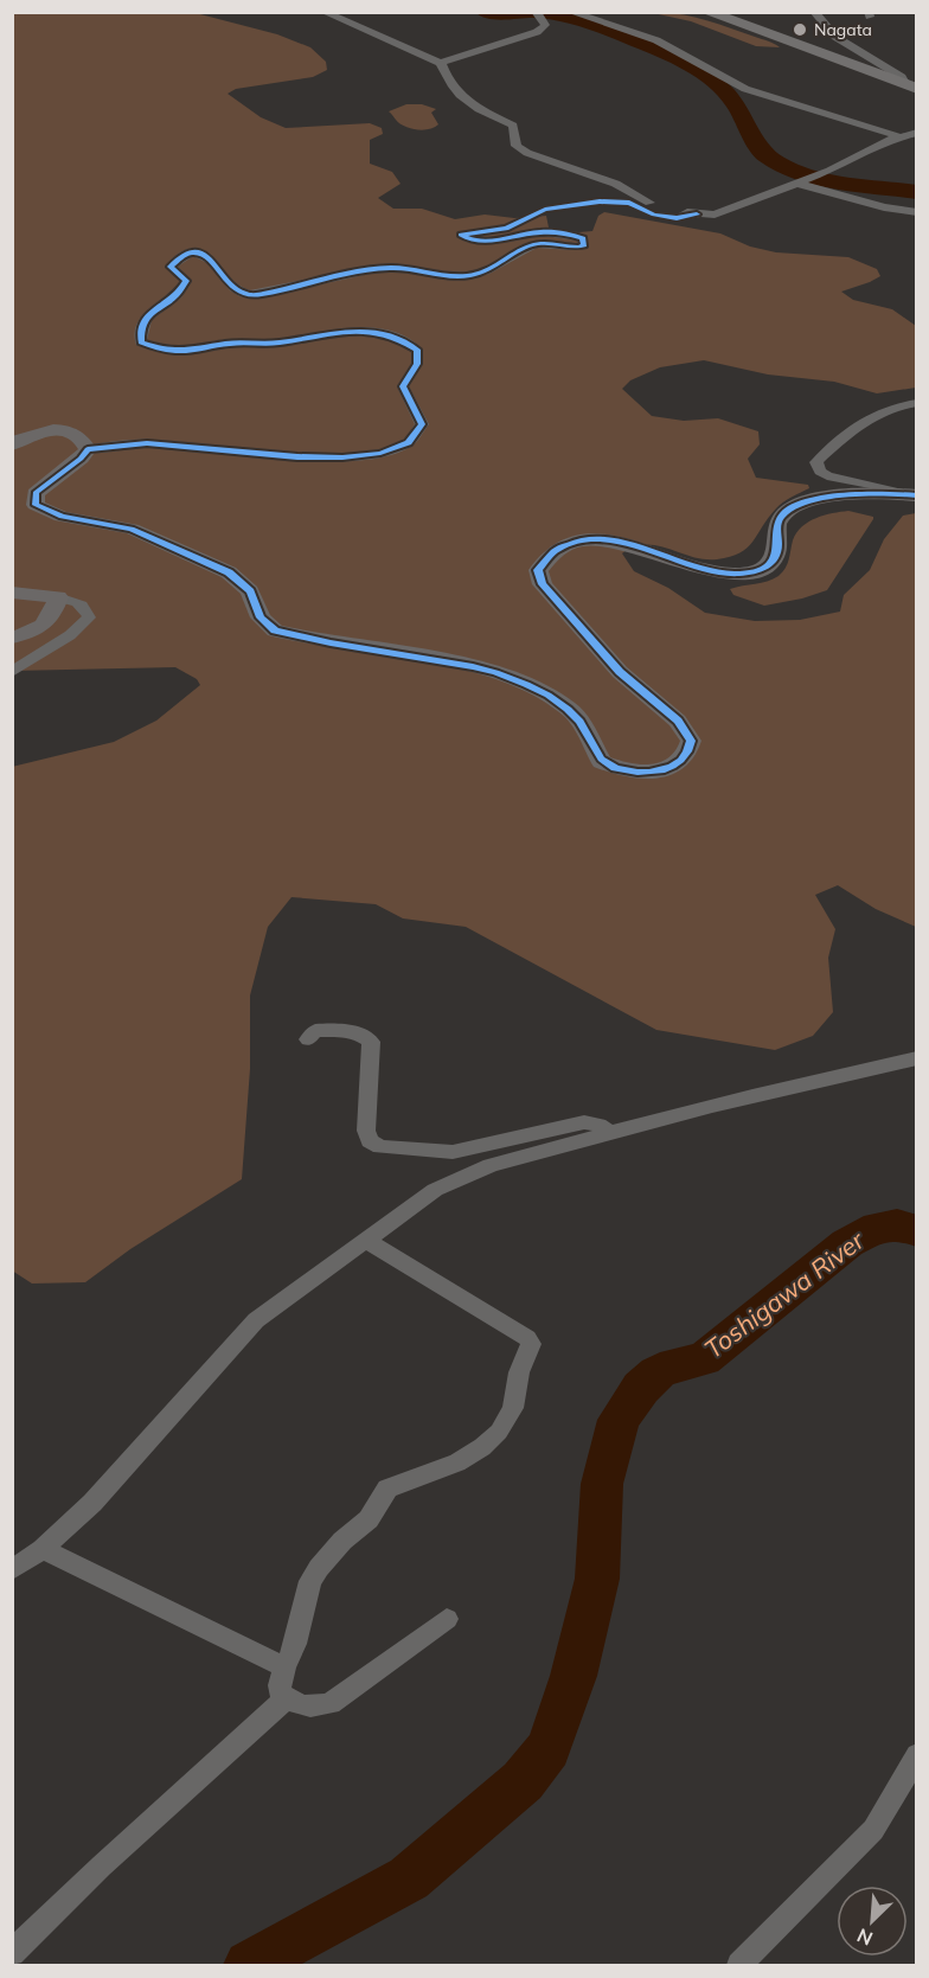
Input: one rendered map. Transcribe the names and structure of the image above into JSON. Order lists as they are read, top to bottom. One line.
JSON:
{"water":["Toshigawa River"],"places":["Nagata"],"north":"bottom left"}
